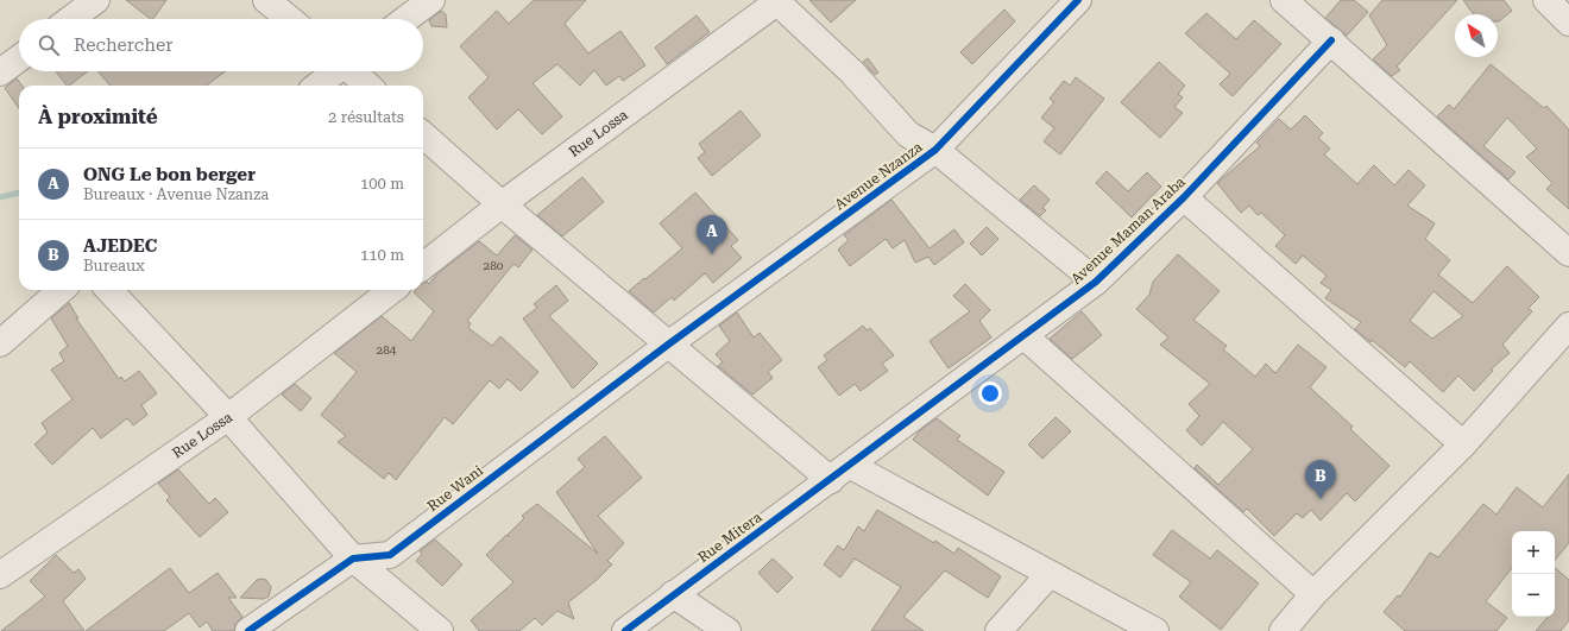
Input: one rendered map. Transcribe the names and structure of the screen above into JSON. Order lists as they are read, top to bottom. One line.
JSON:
{"streets":{"street":["Rue Lossa","Avenue Nzanza","Avenue Maman Araba","Rue Wani","Rue Mitera"]},"crossings":[["Avenue Nzanza","Rue Wani"],["Avenue Maman Araba","Rue Mitera"]],"house_numbers":["280","284"],"north":"top left","page":{"search":"Rechercher","heading":["À proximité","2 résultats"],"list":[{"mark":"A","name":"ONG Le bon berger","note":"Bureaux · Avenue Nzanza","value":"100 m"},{"mark":"B","name":"AJEDEC","note":"Bureaux","value":"110 m"}],"pins":["A","B"],"map_buttons":["+","−"]}}
